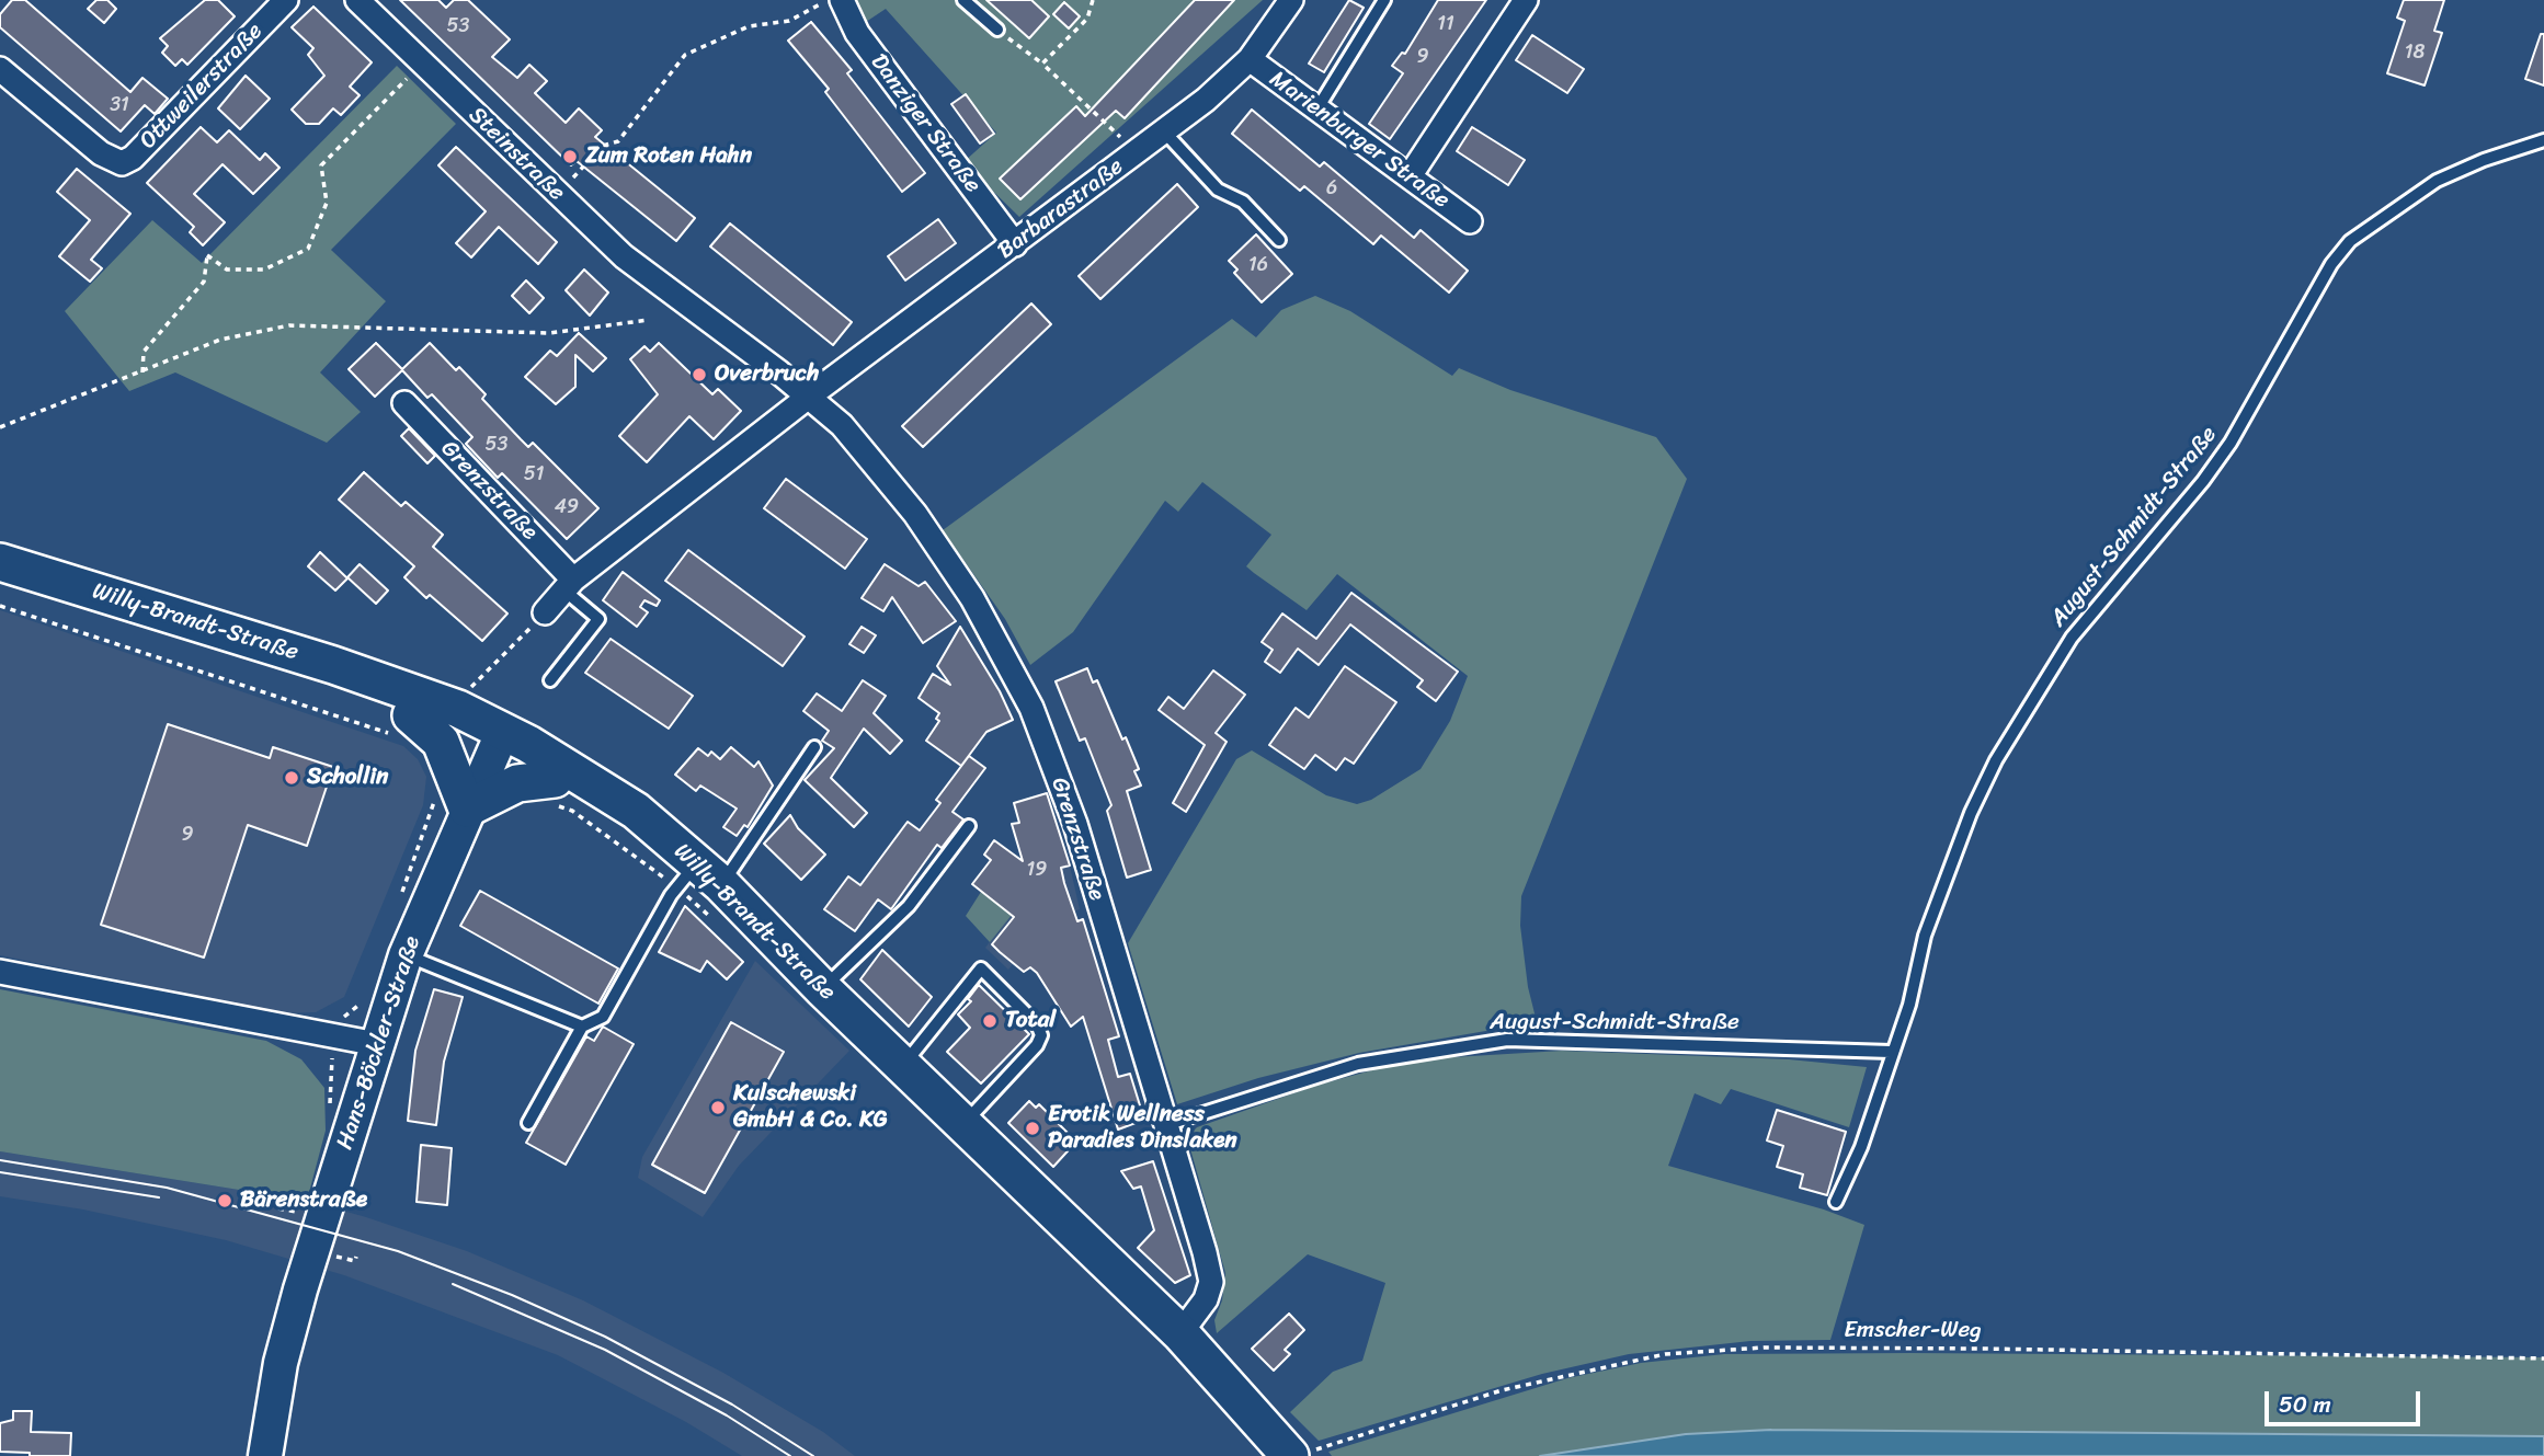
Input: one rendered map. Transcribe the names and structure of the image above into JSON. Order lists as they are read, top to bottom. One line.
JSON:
{"streets":{"main road":["Willy-Brandt-Straße","Hans-Böckler-Straße"],"street":["Ottweilerstraße","Danziger Straße","Marienburger Straße","Steinstraße","Barbarastraße","Grenzstraße"],"lane":["August-Schmidt-Straße"],"path":["Emscher-Weg"]},"crossings":[["Danziger Straße","Barbarastraße"],["Marienburger Straße","Barbarastraße"],["Steinstraße","Grenzstraße"],["Barbarastraße","Grenzstraße"],["Grenzstraße","August-Schmidt-Straße"],["Grenzstraße","Willy-Brandt-Straße"],["Willy-Brandt-Straße","Hans-Böckler-Straße"],["Willy-Brandt-Straße","Emscher-Weg"]],"places":["Zum Roten Hahn","Overbruch","Schollin","Total","Kulschewski GmbH & Co. KG","Erotik Wellness Paradies Dinslaken","Bärenstraße"],"house_numbers":["11","53","18","9","31","6","16","53","51","49","9","19"],"scale_bar":"50 m"}
